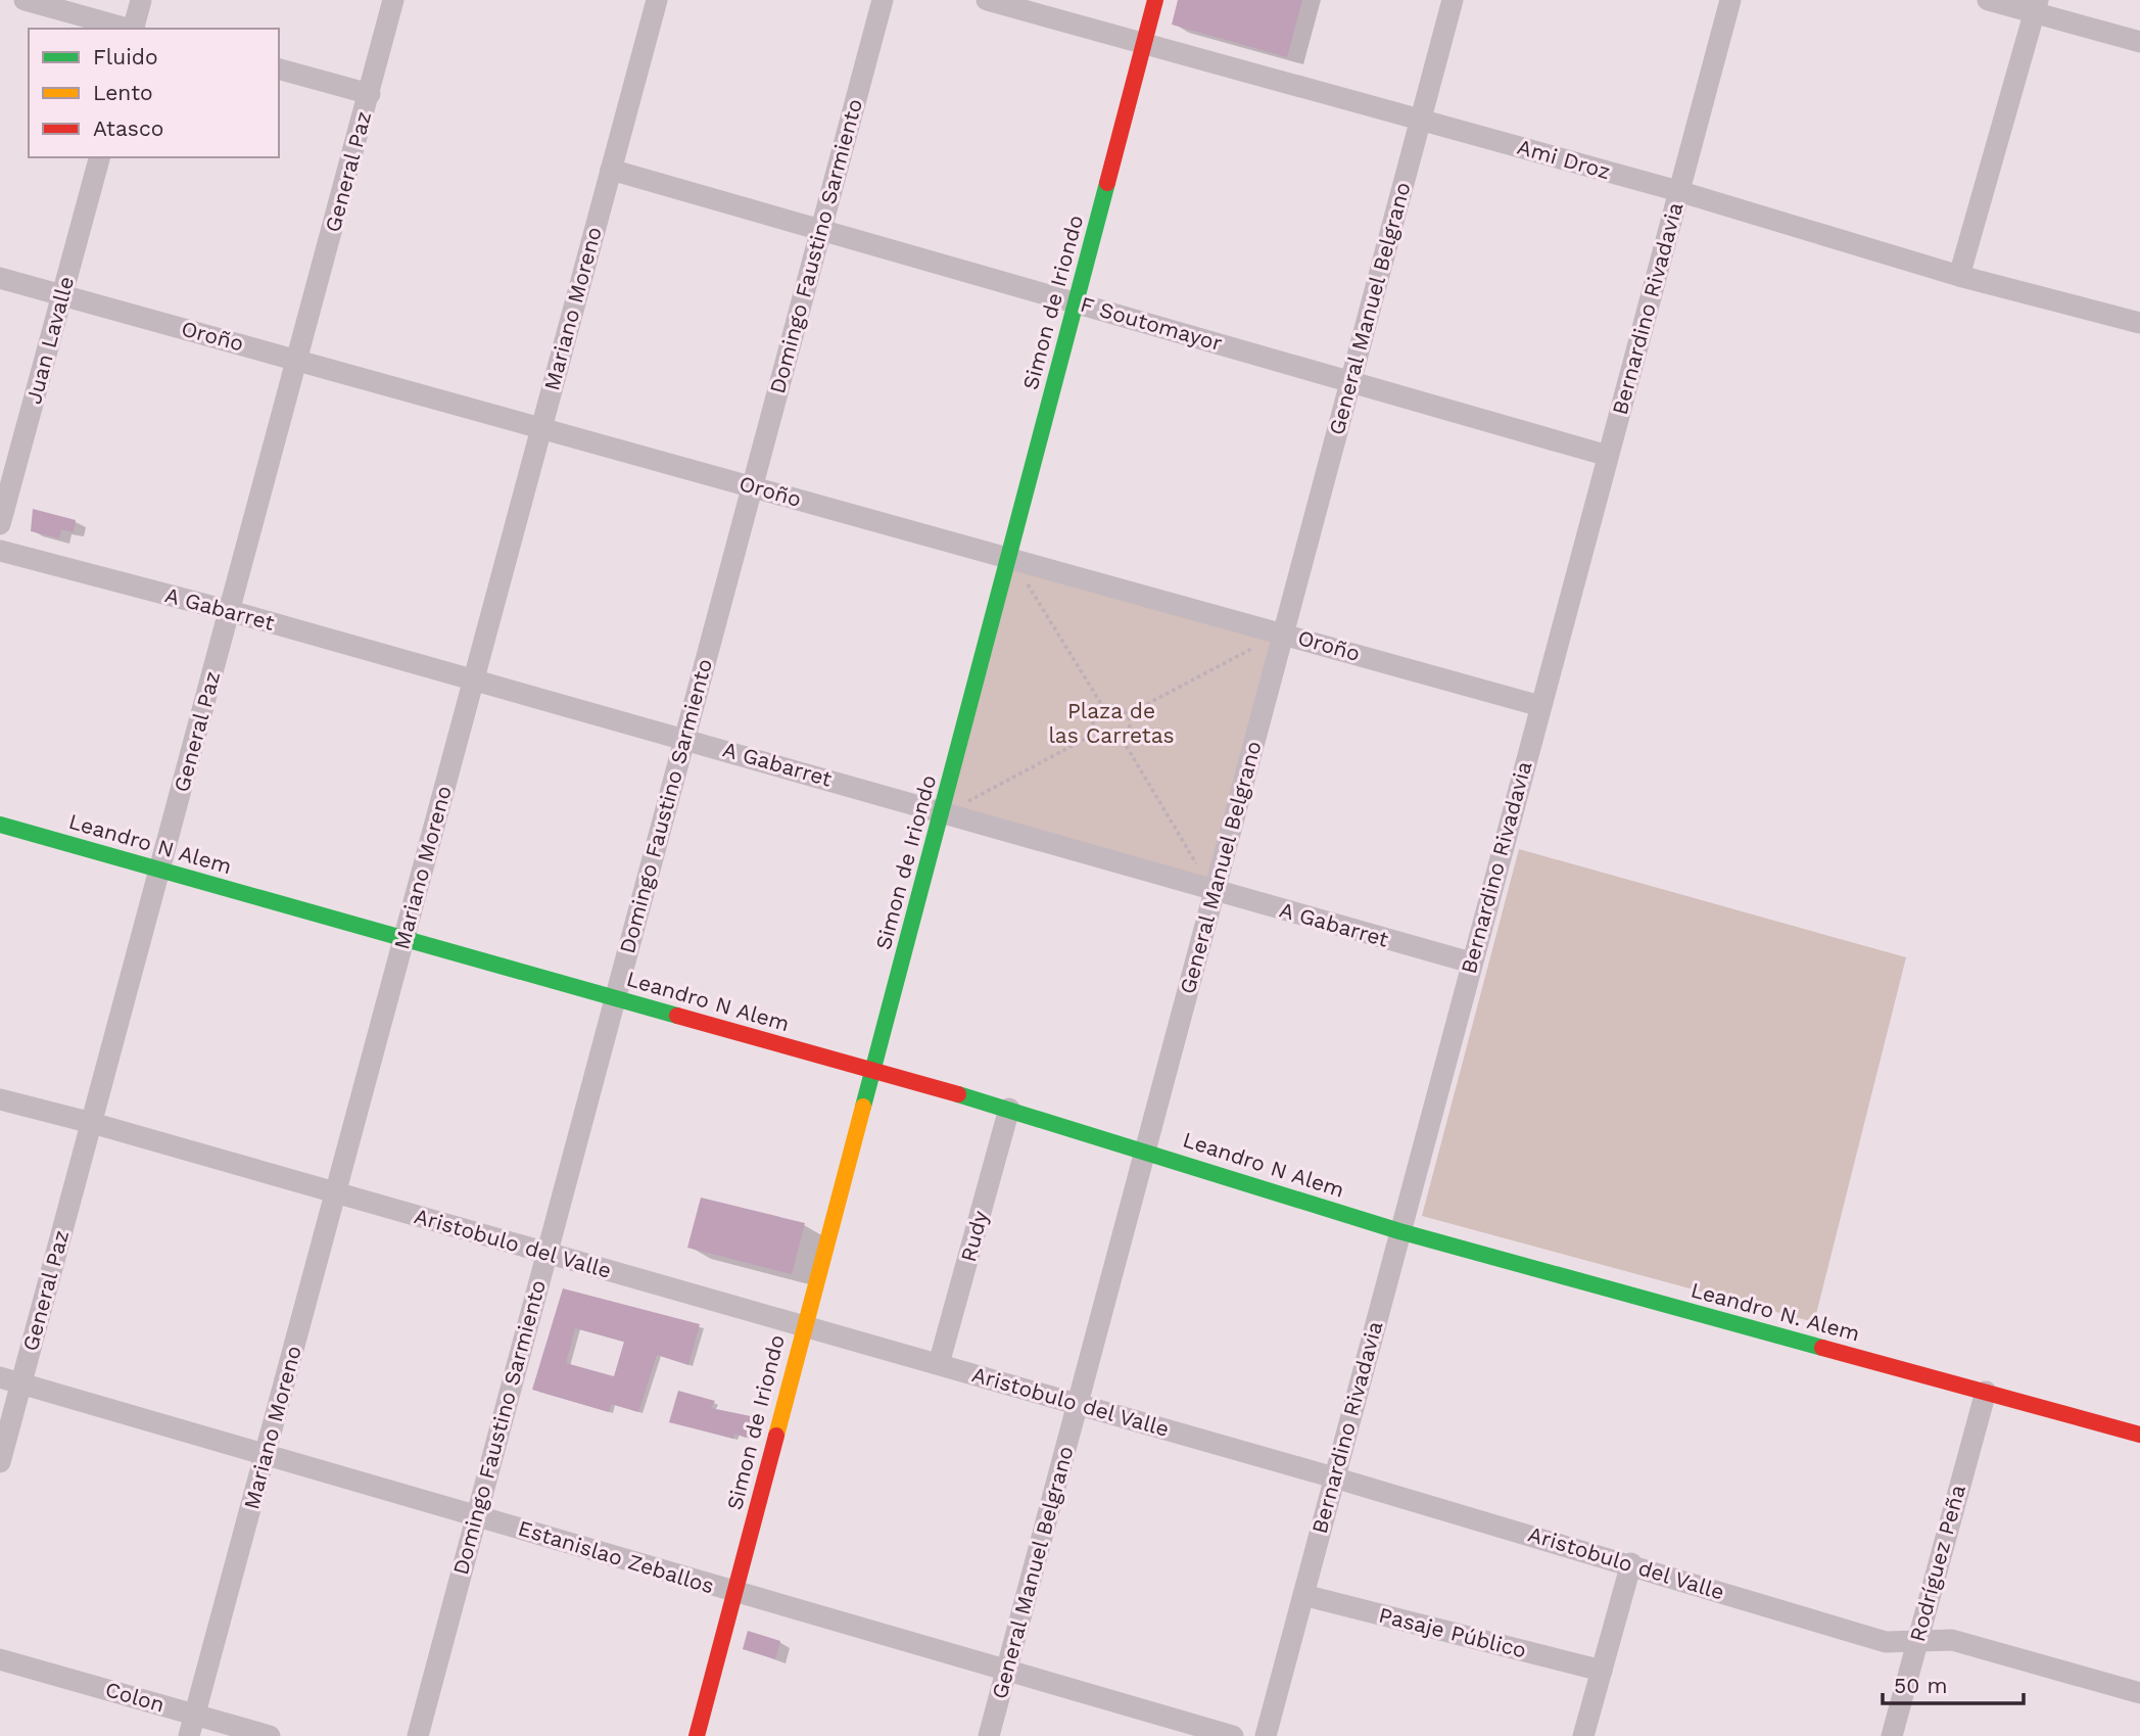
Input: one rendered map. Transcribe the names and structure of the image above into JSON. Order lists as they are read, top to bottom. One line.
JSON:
{"streets":{"street":["Ami Droz","General Paz","Domingo Faustino Sarmiento","Simon de Iriondo","Mariano Moreno","General Manuel Belgrano","Bernardino Rivadavia","F Soutomayor","Oroño","Juan Lavalle","A Gabarret","Leandro N Alem","Rudy","Aristobulo del Valle","Leandro N. Alem","Estanislao Zeballos","Rodríguez Peña","Pasaje Público","Colon"]},"crossings":[["Ami Droz","Simon de Iriondo"],["Ami Droz","General Manuel Belgrano"],["Ami Droz","Bernardino Rivadavia"],["General Paz","Oroño"],["General Paz","A Gabarret"],["General Paz","Leandro N Alem"],["General Paz","Aristobulo del Valle"],["General Paz","Estanislao Zeballos"],["Domingo Faustino Sarmiento","F Soutomayor"],["Domingo Faustino Sarmiento","Oroño"],["Domingo Faustino Sarmiento","A Gabarret"],["Domingo Faustino Sarmiento","Leandro N Alem"],["Domingo Faustino Sarmiento","Aristobulo del Valle"],["Domingo Faustino Sarmiento","Estanislao Zeballos"],["Simon de Iriondo","F Soutomayor"],["Simon de Iriondo","Oroño"],["Simon de Iriondo","A Gabarret"],["Simon de Iriondo","Leandro N Alem"],["Simon de Iriondo","Aristobulo del Valle"],["Simon de Iriondo","Estanislao Zeballos"],["Mariano Moreno","F Soutomayor"],["Mariano Moreno","Oroño"],["Mariano Moreno","A Gabarret"],["Mariano Moreno","Leandro N Alem"],["Mariano Moreno","Aristobulo del Valle"],["Mariano Moreno","Estanislao Zeballos"],["Mariano Moreno","Colon"],["General Manuel Belgrano","F Soutomayor"],["General Manuel Belgrano","Oroño"],["General Manuel Belgrano","A Gabarret"],["General Manuel Belgrano","Leandro N Alem"],["General Manuel Belgrano","Aristobulo del Valle"],["General Manuel Belgrano","Estanislao Zeballos"],["Bernardino Rivadavia","F Soutomayor"],["Bernardino Rivadavia","Oroño"],["Bernardino Rivadavia","A Gabarret"],["Bernardino Rivadavia","Leandro N Alem"],["Bernardino Rivadavia","Aristobulo del Valle"],["Bernardino Rivadavia","Leandro N. Alem"],["Bernardino Rivadavia","Pasaje Público"],["Oroño","Juan Lavalle"],["Leandro N Alem","Rudy"],["Leandro N Alem","Leandro N. Alem"],["Rudy","Aristobulo del Valle"],["Aristobulo del Valle","Rodríguez Peña"],["Leandro N. Alem","Rodríguez Peña"]],"parks":["Plaza de las Carretas"],"legend":["Fluido","Lento","Atasco"],"scale_bar":"50 m"}
